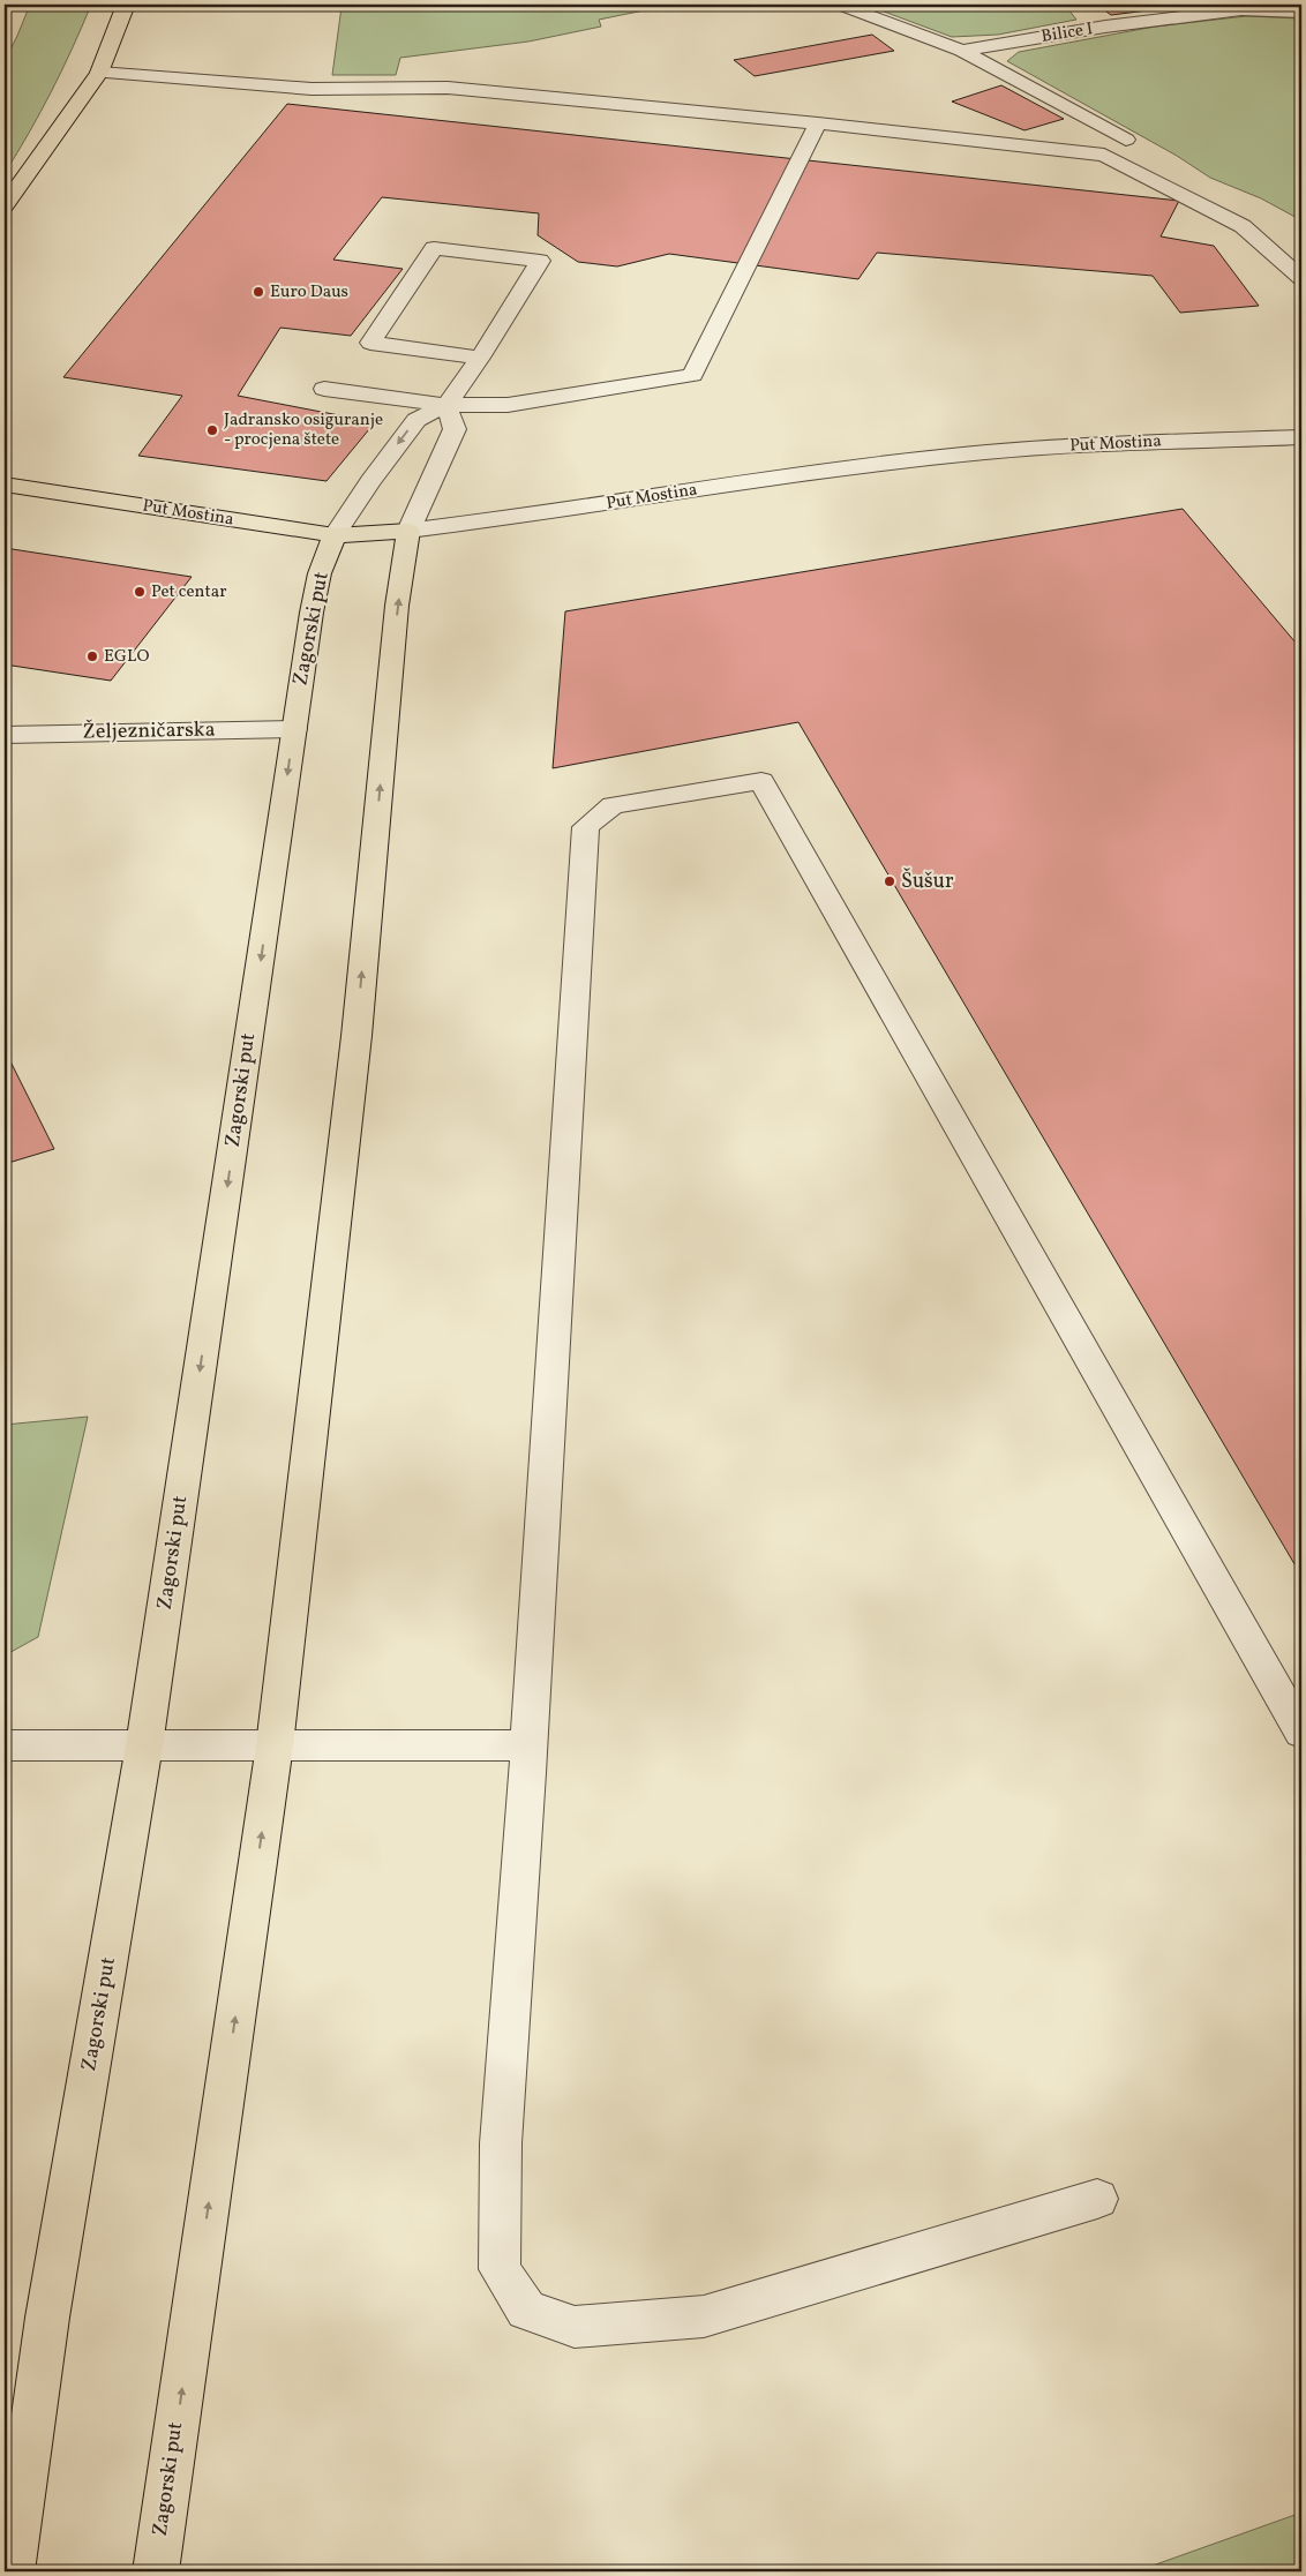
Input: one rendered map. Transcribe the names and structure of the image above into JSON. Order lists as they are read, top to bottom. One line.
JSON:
{"streets":{"main road":["Put Mostina","Zagorski put"],"street":["Bilice I","Željezničarska"]},"crossings":[["Put Mostina","Zagorski put"],["Zagorski put","Željezničarska"]],"places":["Euro Daus","Jadransko osiguranje - procjena štete","Pet centar","EGLO","Šušur"]}
